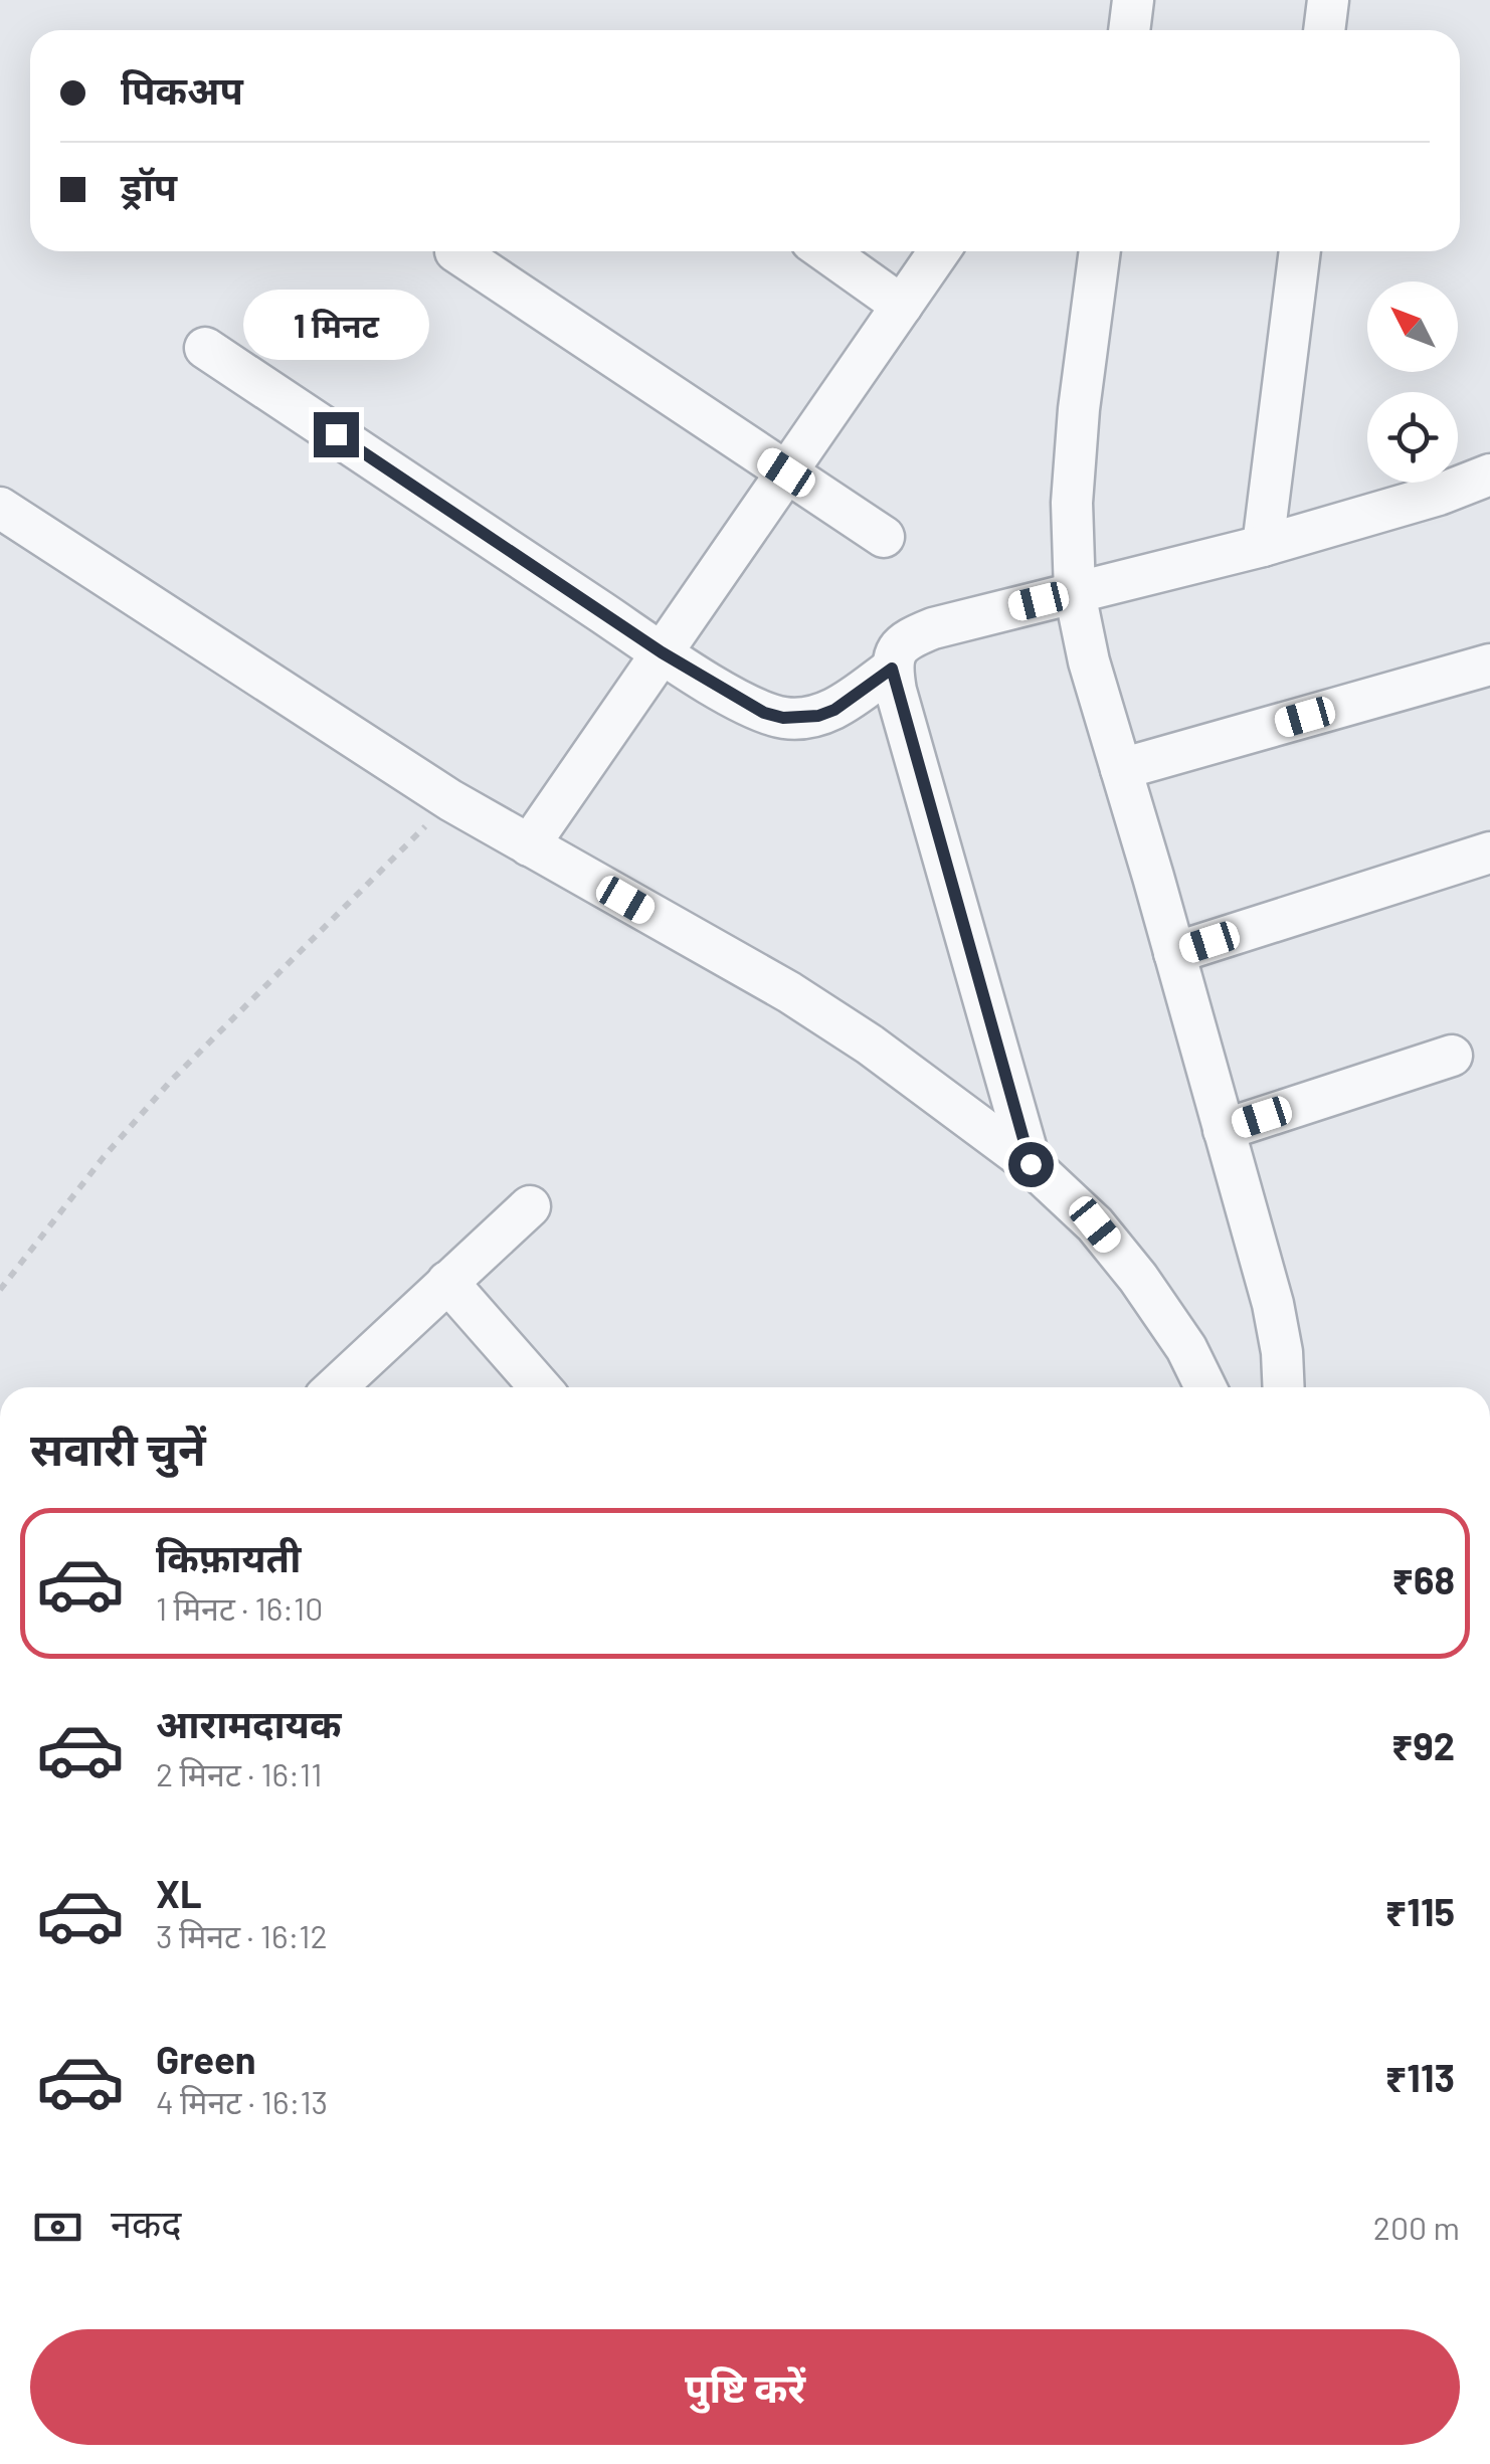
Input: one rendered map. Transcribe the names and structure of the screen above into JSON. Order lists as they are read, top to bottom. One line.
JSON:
{"north":"top left","page":{"banner":["पिकअप","ड्रॉप"],"bubble":"1 मिनट","heading":"सवारी चुनें","list":[{"name":"किफ़ायती","note":"1 मिनट · 16:10","value":"₹68"},{"name":"आरामदायक","note":"2 मिनट · 16:11","value":"₹92"},{"name":"XL","note":"3 मिनट · 16:12","value":"₹115"},{"name":"Green","note":"4 मिनट · 16:13","value":"₹113"}],"pay":["नकद","200 m"],"buttons":"पुष्टि करें"}}
